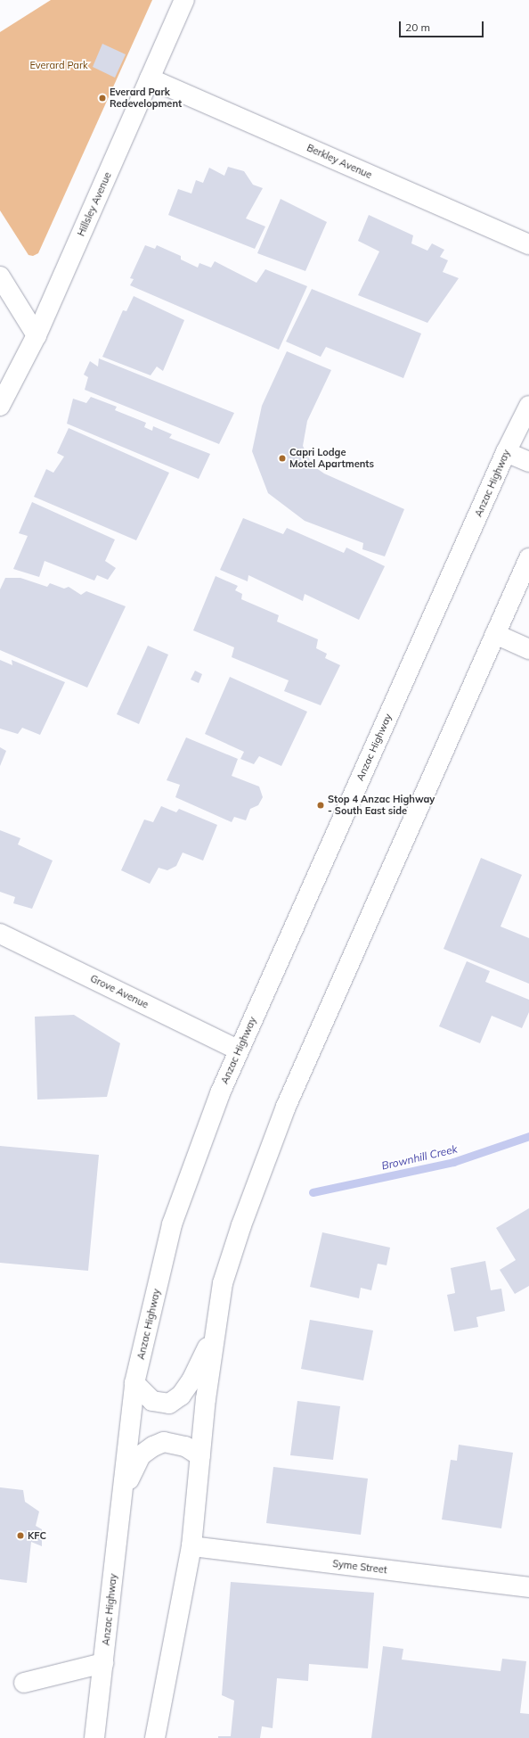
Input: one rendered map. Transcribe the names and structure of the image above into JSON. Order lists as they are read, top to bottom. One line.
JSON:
{"streets":{"main road":["Berkley Avenue","Hillsley Avenue","Anzac Highway","Grove Avenue","Syme Street"]},"crossings":[["Berkley Avenue","Hillsley Avenue"],["Anzac Highway","Grove Avenue"]],"water":["Brownhill Creek"],"parks":["Everard Park"],"places":["Everard Park Redevelopment","Capri Lodge Motel Apartments","Stop 4 Anzac Highway - South East side","KFC"],"scale_bar":"20 m"}
